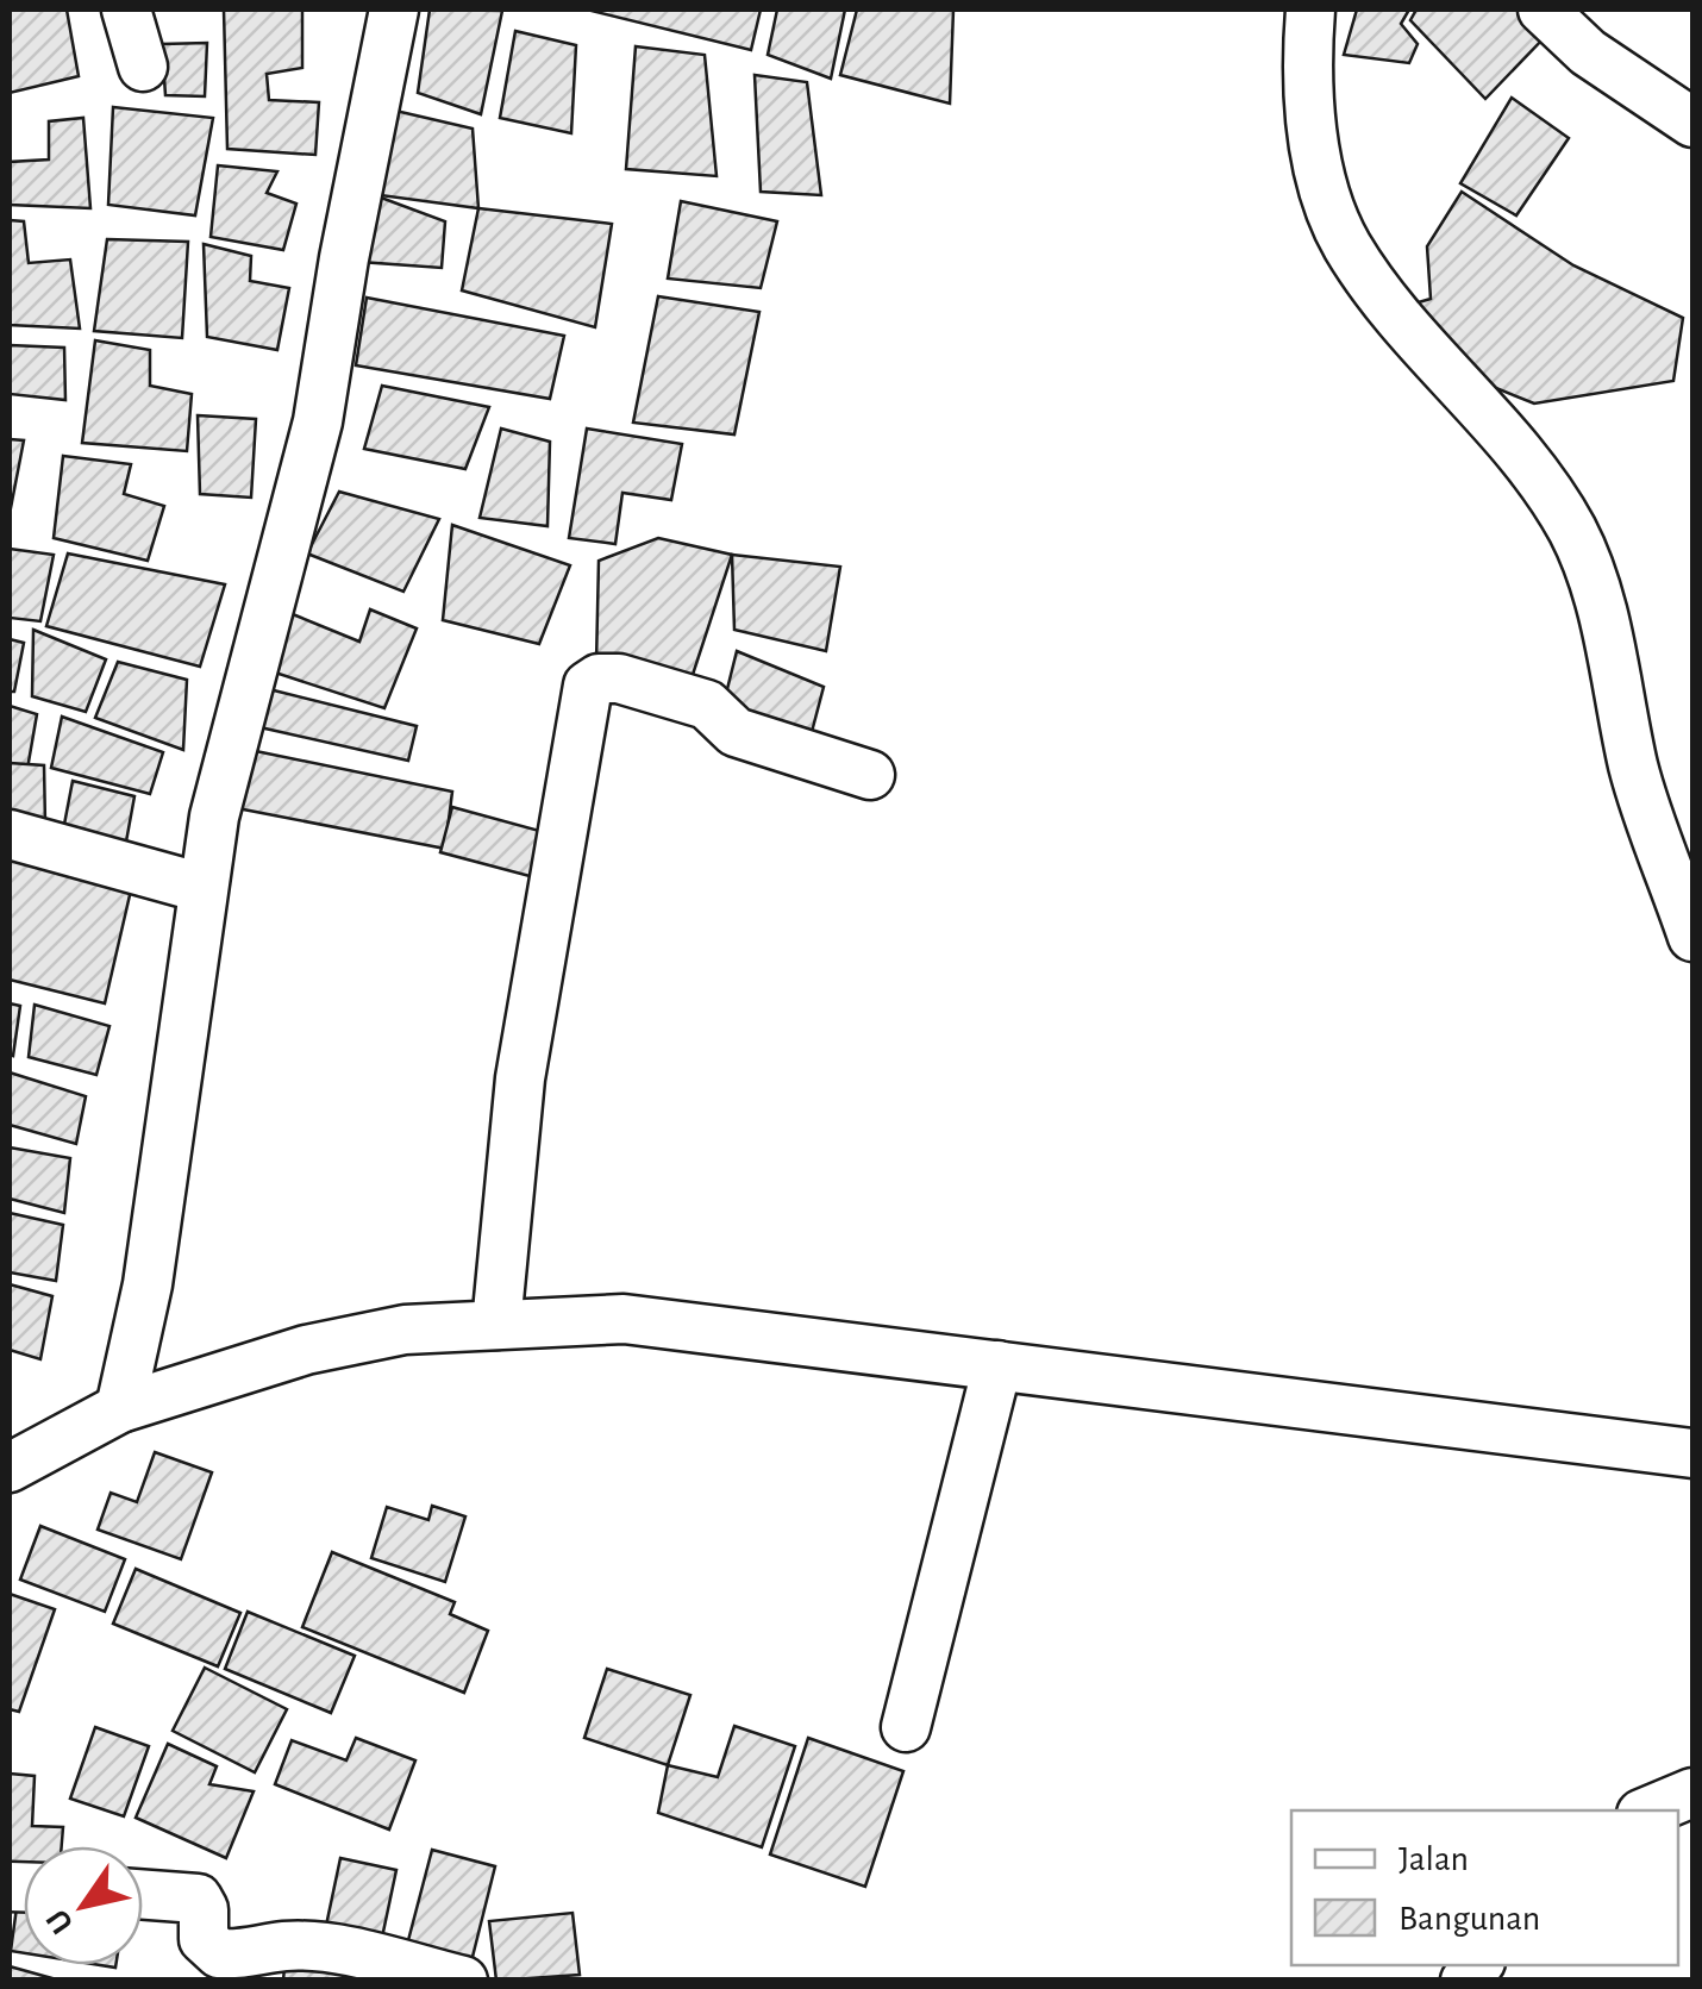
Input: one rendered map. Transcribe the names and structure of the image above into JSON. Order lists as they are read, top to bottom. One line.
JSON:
{"legend":["Jalan","Bangunan"],"north":"bottom left"}
